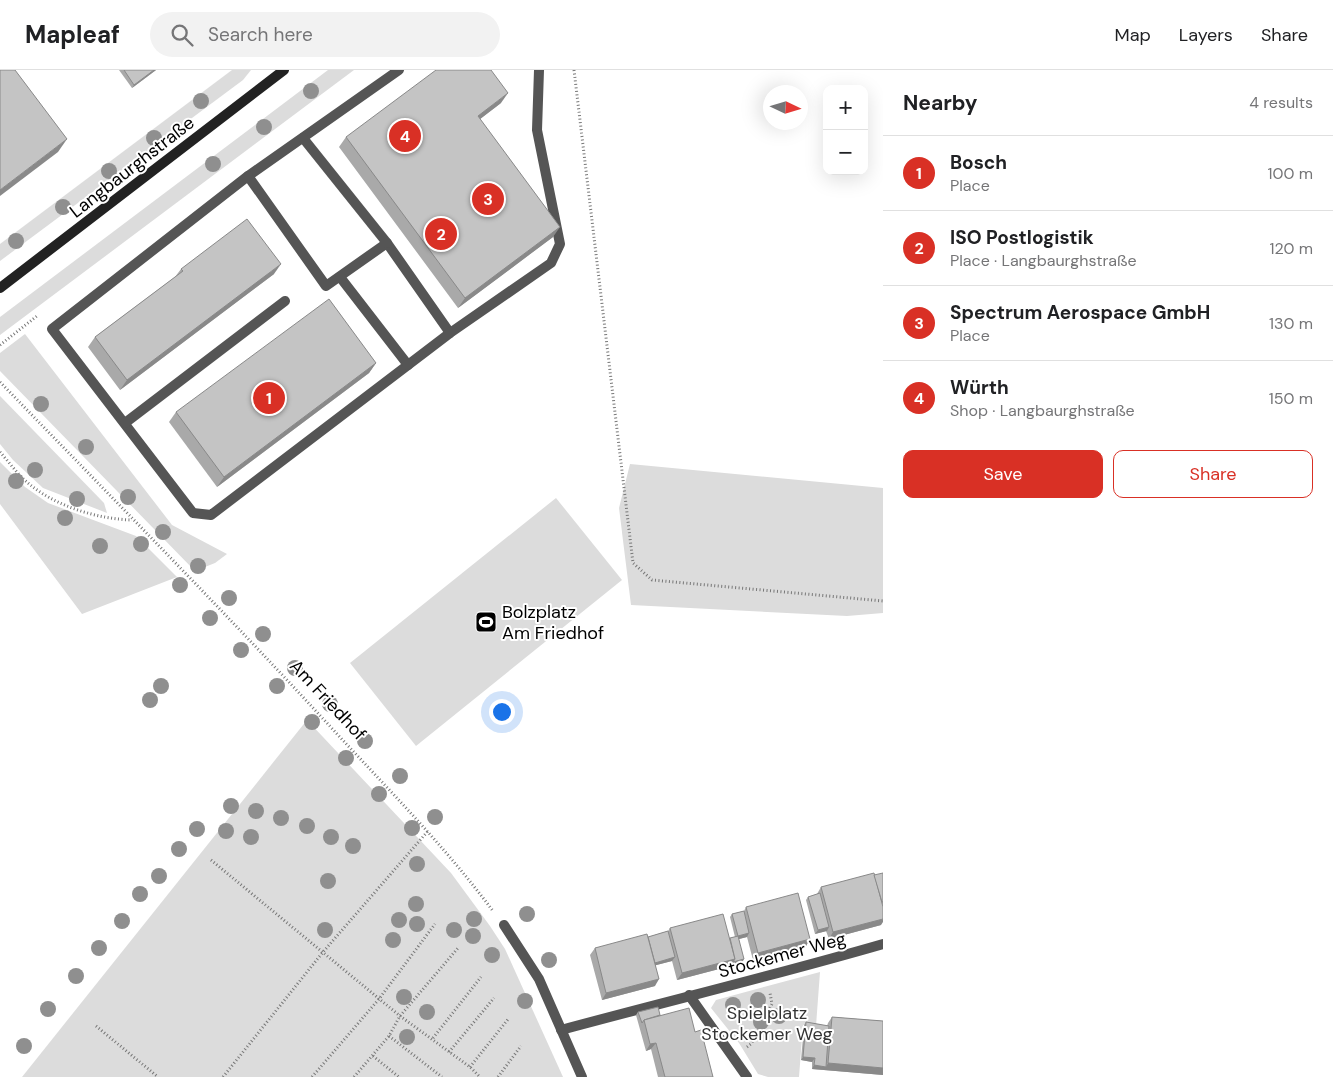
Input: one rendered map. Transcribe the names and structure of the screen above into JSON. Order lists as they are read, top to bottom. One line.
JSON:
{"streets":{"main road":["Langbaurghstraße"],"street":["Stockemer Weg"],"path":["Am Friedhof"]},"parks":["Spielplatz Stockemer Weg"],"places":{"sports":["Bolzplatz Am Friedhof"]},"north":"right","page":{"header":"Mapleaf","search":"Search here","nav":["Map","Layers","Share"],"heading":["Nearby","4 results"],"map_buttons":["+","−"],"pins":["4","3","2","1"],"list":[{"mark":"1","name":"Bosch","note":"Place","value":"100 m"},{"mark":"2","name":"ISO Postlogistik","note":"Place · Langbaurghstraße","value":"120 m"},{"mark":"3","name":"Spectrum Aerospace GmbH","note":"Place","value":"130 m"},{"mark":"4","name":"Würth","note":"Shop · Langbaurghstraße","value":"150 m"}],"buttons":["Save","Share"]}}
